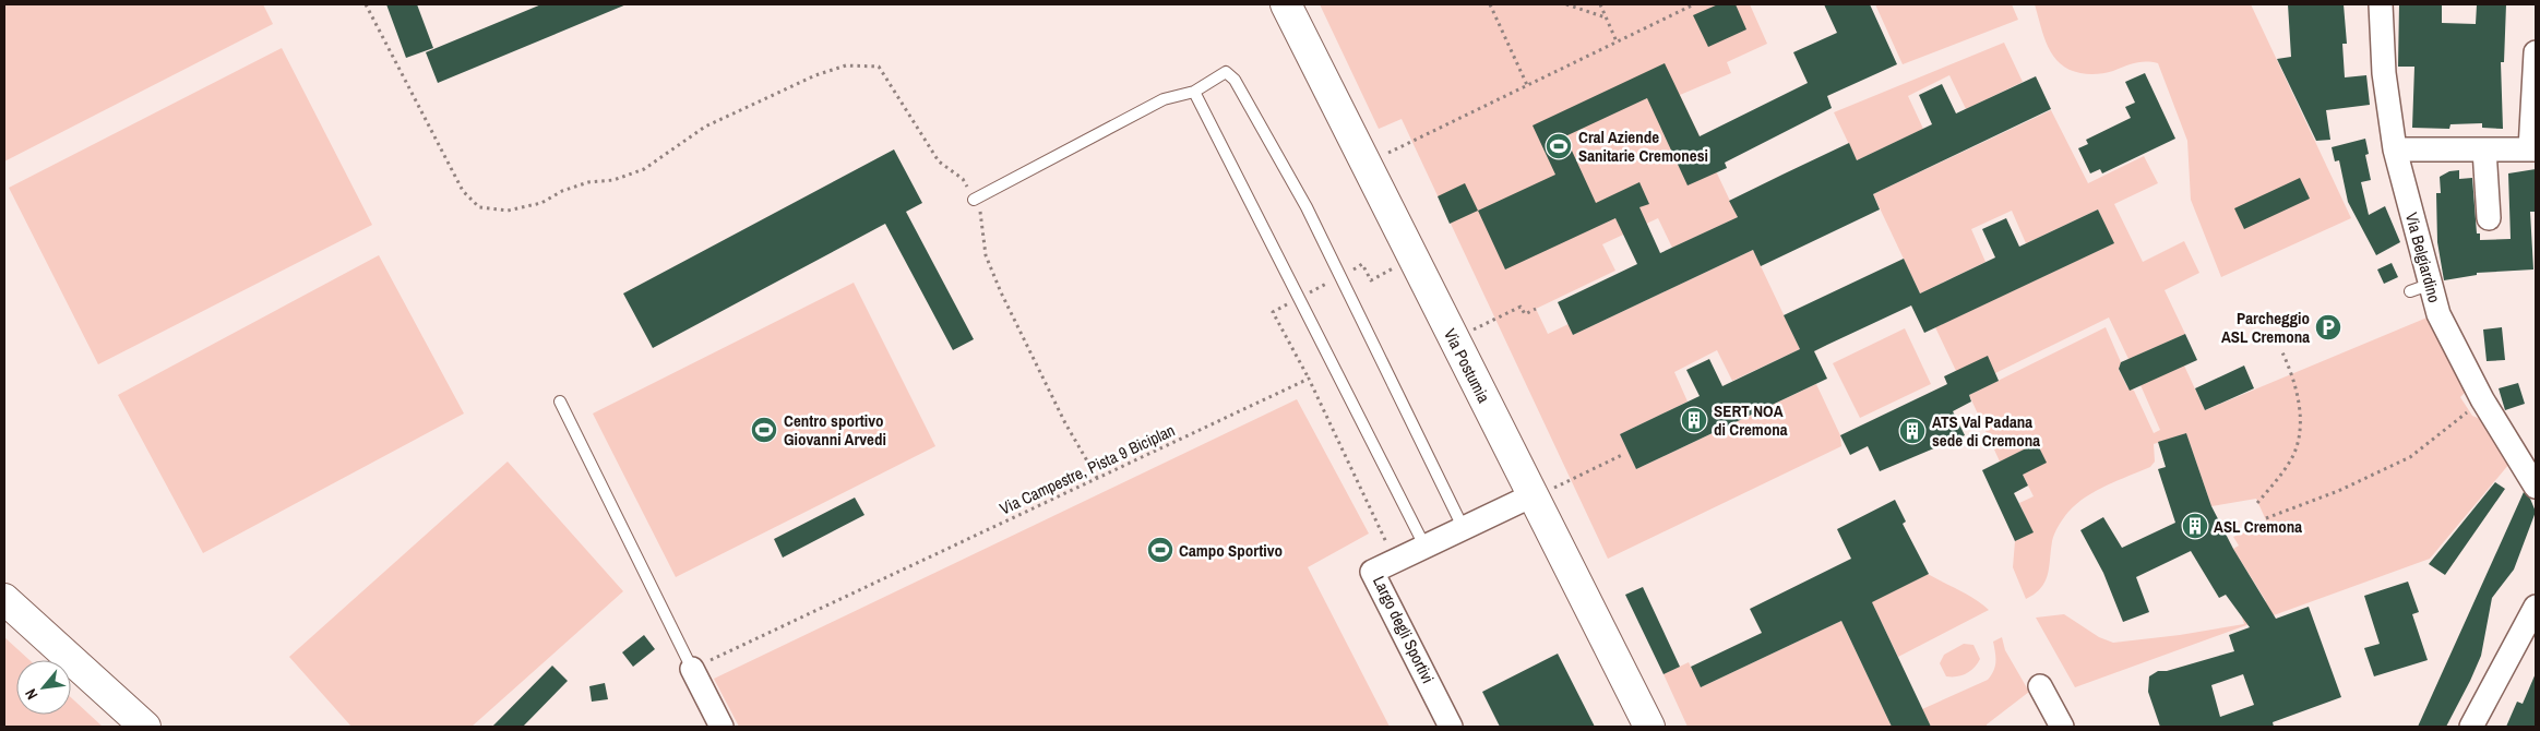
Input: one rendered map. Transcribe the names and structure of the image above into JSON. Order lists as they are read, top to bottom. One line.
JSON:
{"streets":{"street":["Via Belgiardino","Via Postumia","Largo degli Sportivi"],"path":["Via Campestre, Pista 9 Biciplan"]},"crossings":[["Via Postumia","Largo degli Sportivi"],["Via Campestre, Pista 9 Biciplan","Largo degli Sportivi"]],"places":{"sports":["Cral Aziende Sanitarie Cremonesi","Centro sportivo Giovanni Arvedi","Campo Sportivo"],"parking":["Parcheggio ASL Cremona"],"building":["SERT NOA di Cremona","ATS Val Padana sede di Cremona","ASL Cremona"]},"north":"bottom left"}
